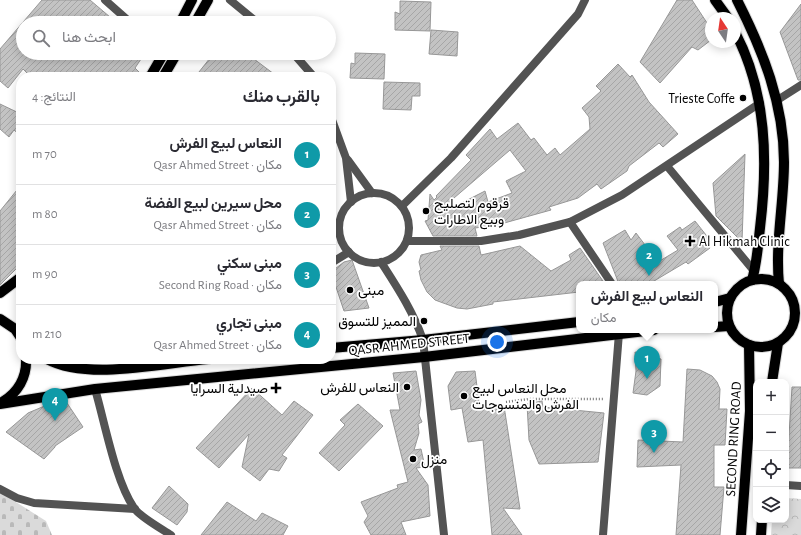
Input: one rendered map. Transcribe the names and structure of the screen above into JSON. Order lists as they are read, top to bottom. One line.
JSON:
{"streets":{"main road":["QASR AHMED STREET","SECOND RING ROAD"]},"places":{"other":["Trieste Coffe","قرقوم لتصليح وبيع الاطارات","مبنى","المميز للتسوق","النعاس للفرش","محل النعاس لبيع الفرش والمنسوجات","منزل"],"health":["Al Hikmah Clinic","صيدلية السرايا"]},"north":"top","page":{"search":"ابحث هنا","heading":["بالقرب منك","النتائج: 4"],"list":[{"mark":"1","name":"النعاس لبيع الفرش","note":"مكان · Qasr Ahmed Street","value":"70 m"},{"mark":"2","name":"محل سيرين لبيع الفضة","note":"مكان · Qasr Ahmed Street","value":"80 m"},{"mark":"3","name":"مبنى سكني","note":"مكان · Second Ring Road","value":"90 m"},{"mark":"4","name":"مبنى تجاري","note":"مكان · Qasr Ahmed Street","value":"210 m"}],"pins":["2","1","4","3"],"popup":["النعاس لبيع الفرش","مكان"],"map_buttons":["+","−"]}}
